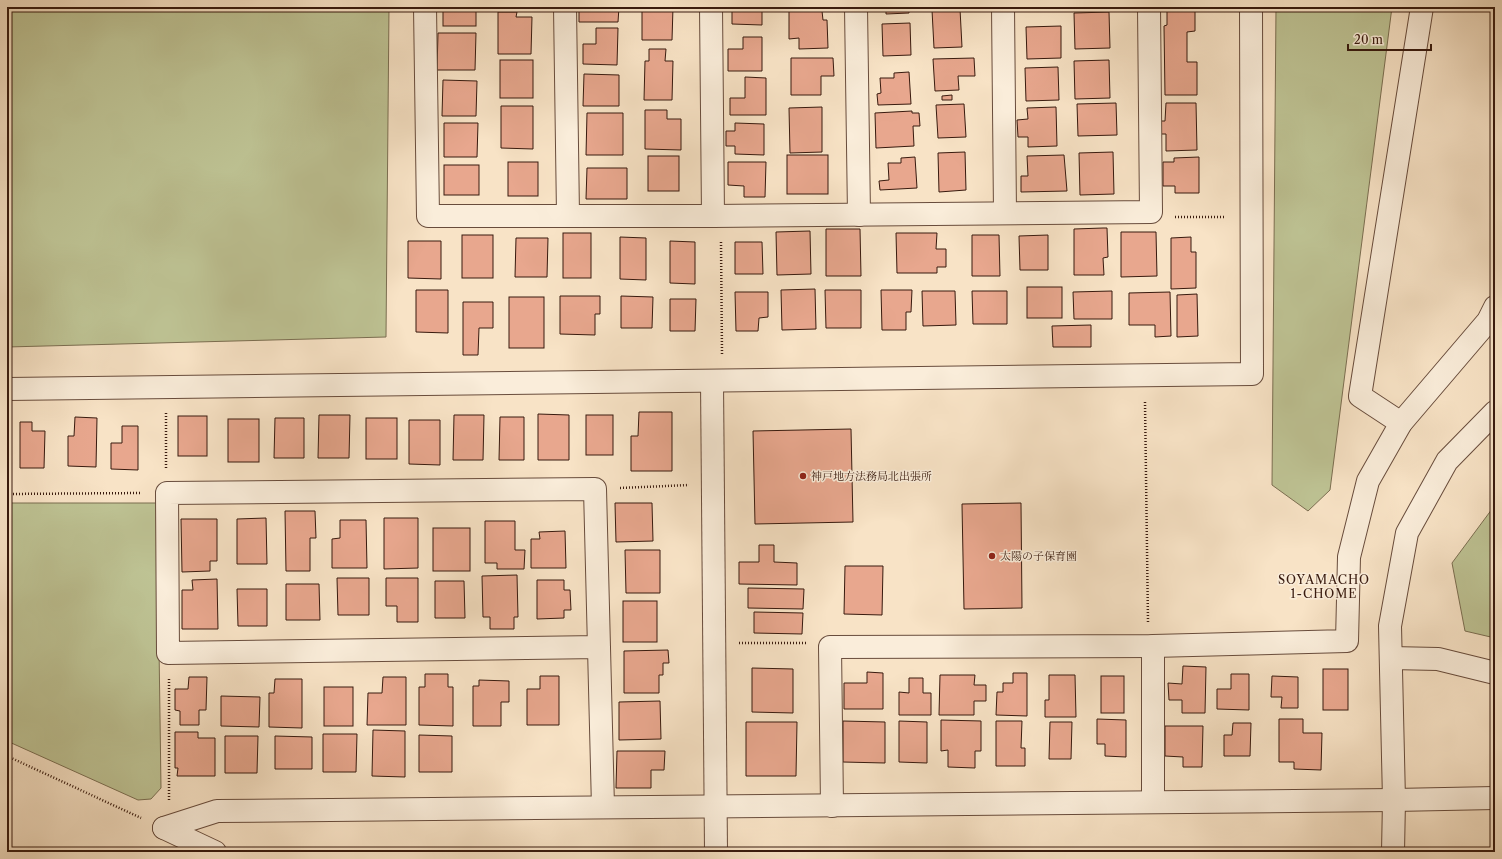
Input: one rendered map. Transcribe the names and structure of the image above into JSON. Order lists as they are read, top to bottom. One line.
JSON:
{"districts":["SOYAMACHO 1-CHOME"],"places":["神戸地方法務局北出張所","太陽の子保育園"],"scale_bar":"20 m"}
